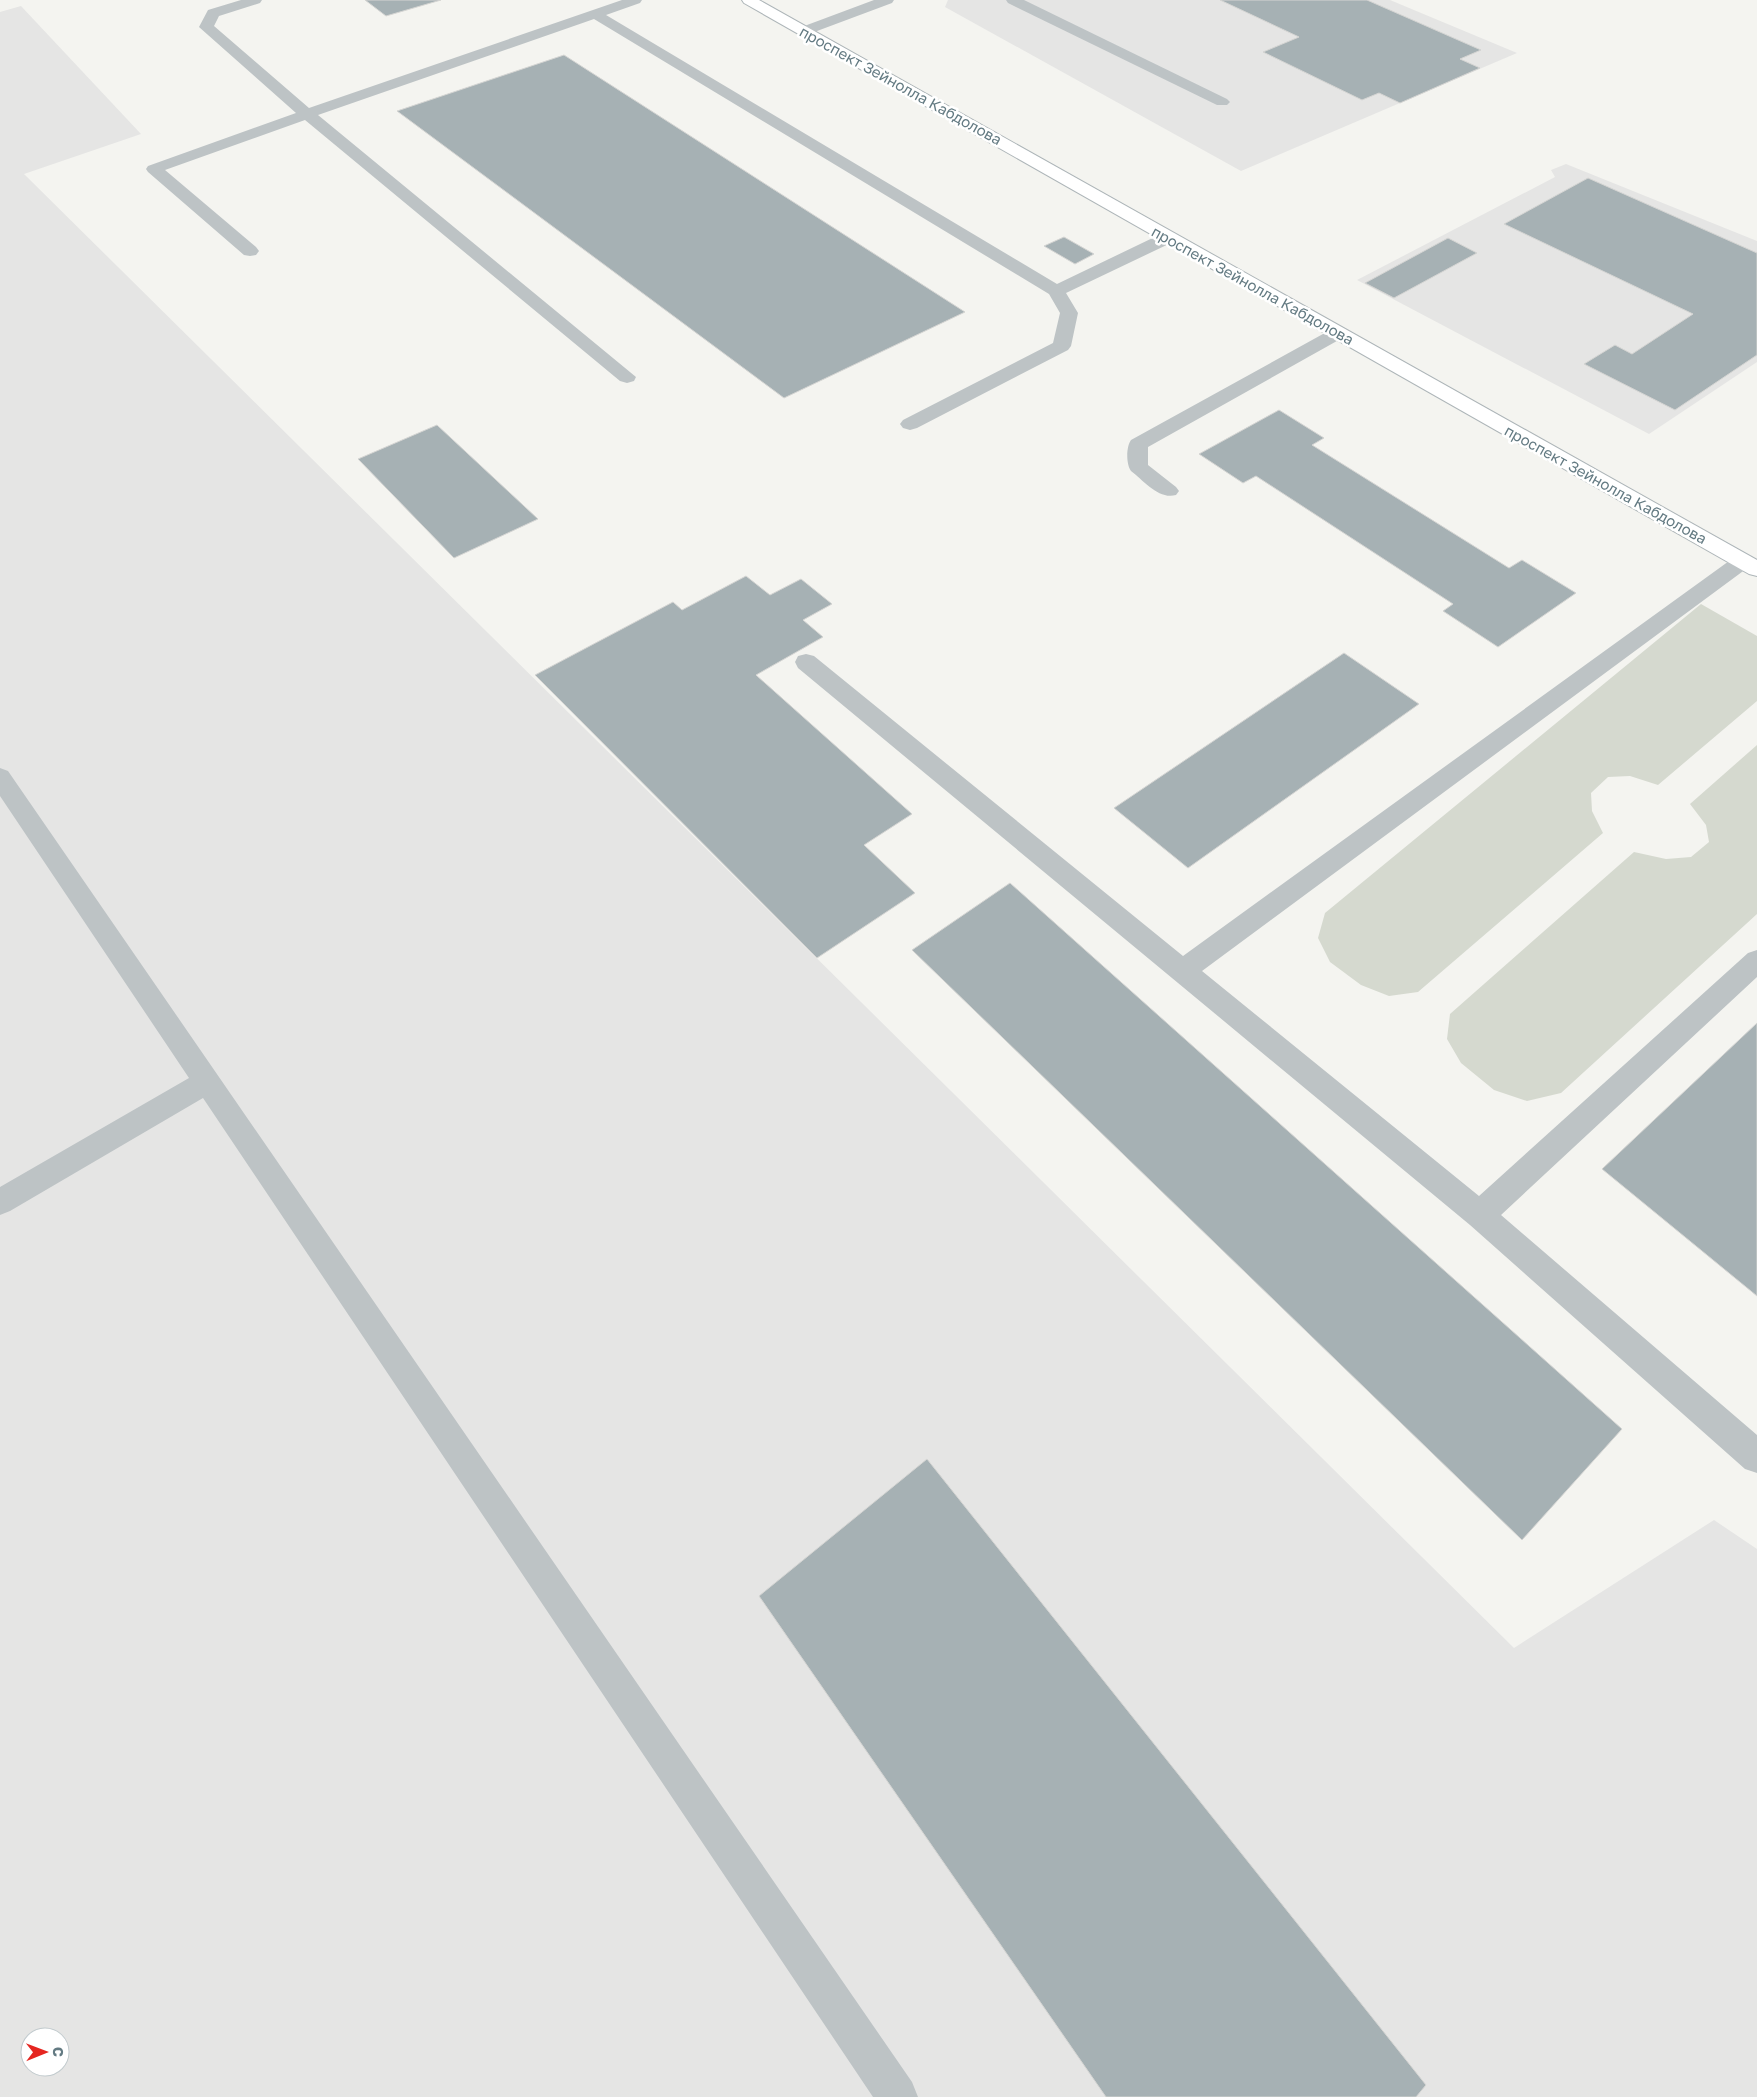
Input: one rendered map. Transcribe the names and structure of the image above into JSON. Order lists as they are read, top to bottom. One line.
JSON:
{"streets":{"main road":["проспект Зейнолла Кабдолова"]},"north":"right"}
